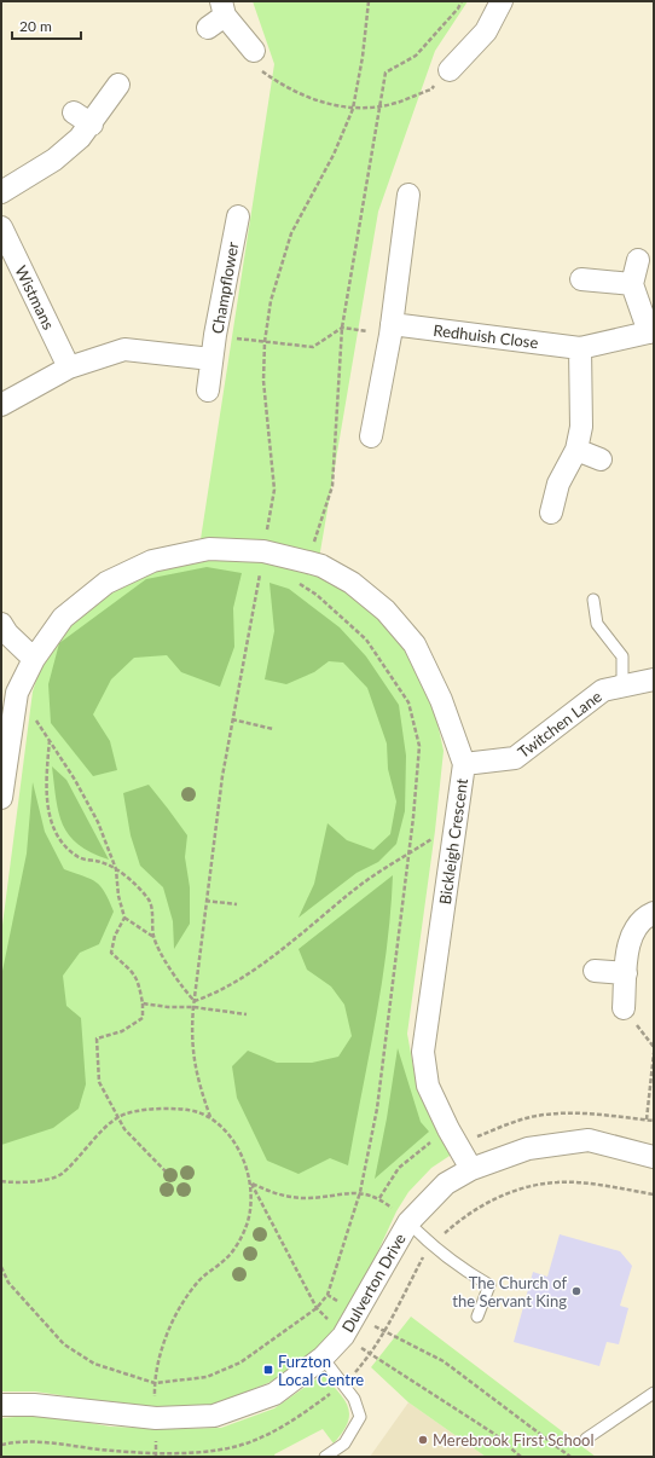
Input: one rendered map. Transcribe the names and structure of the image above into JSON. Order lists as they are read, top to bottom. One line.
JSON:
{"streets":{"street":["Champflower","Wistmans","Redhuish Close","Twitchen Lane","Bickleigh Crescent","Dulverton Drive"]},"crossings":[["Twitchen Lane","Bickleigh Crescent"],["Bickleigh Crescent","Dulverton Drive"]],"places":{"other":["The Church of the Servant King","Merebrook First School"],"transit":["Furzton Local Centre"]},"scale_bar":"20 m"}
